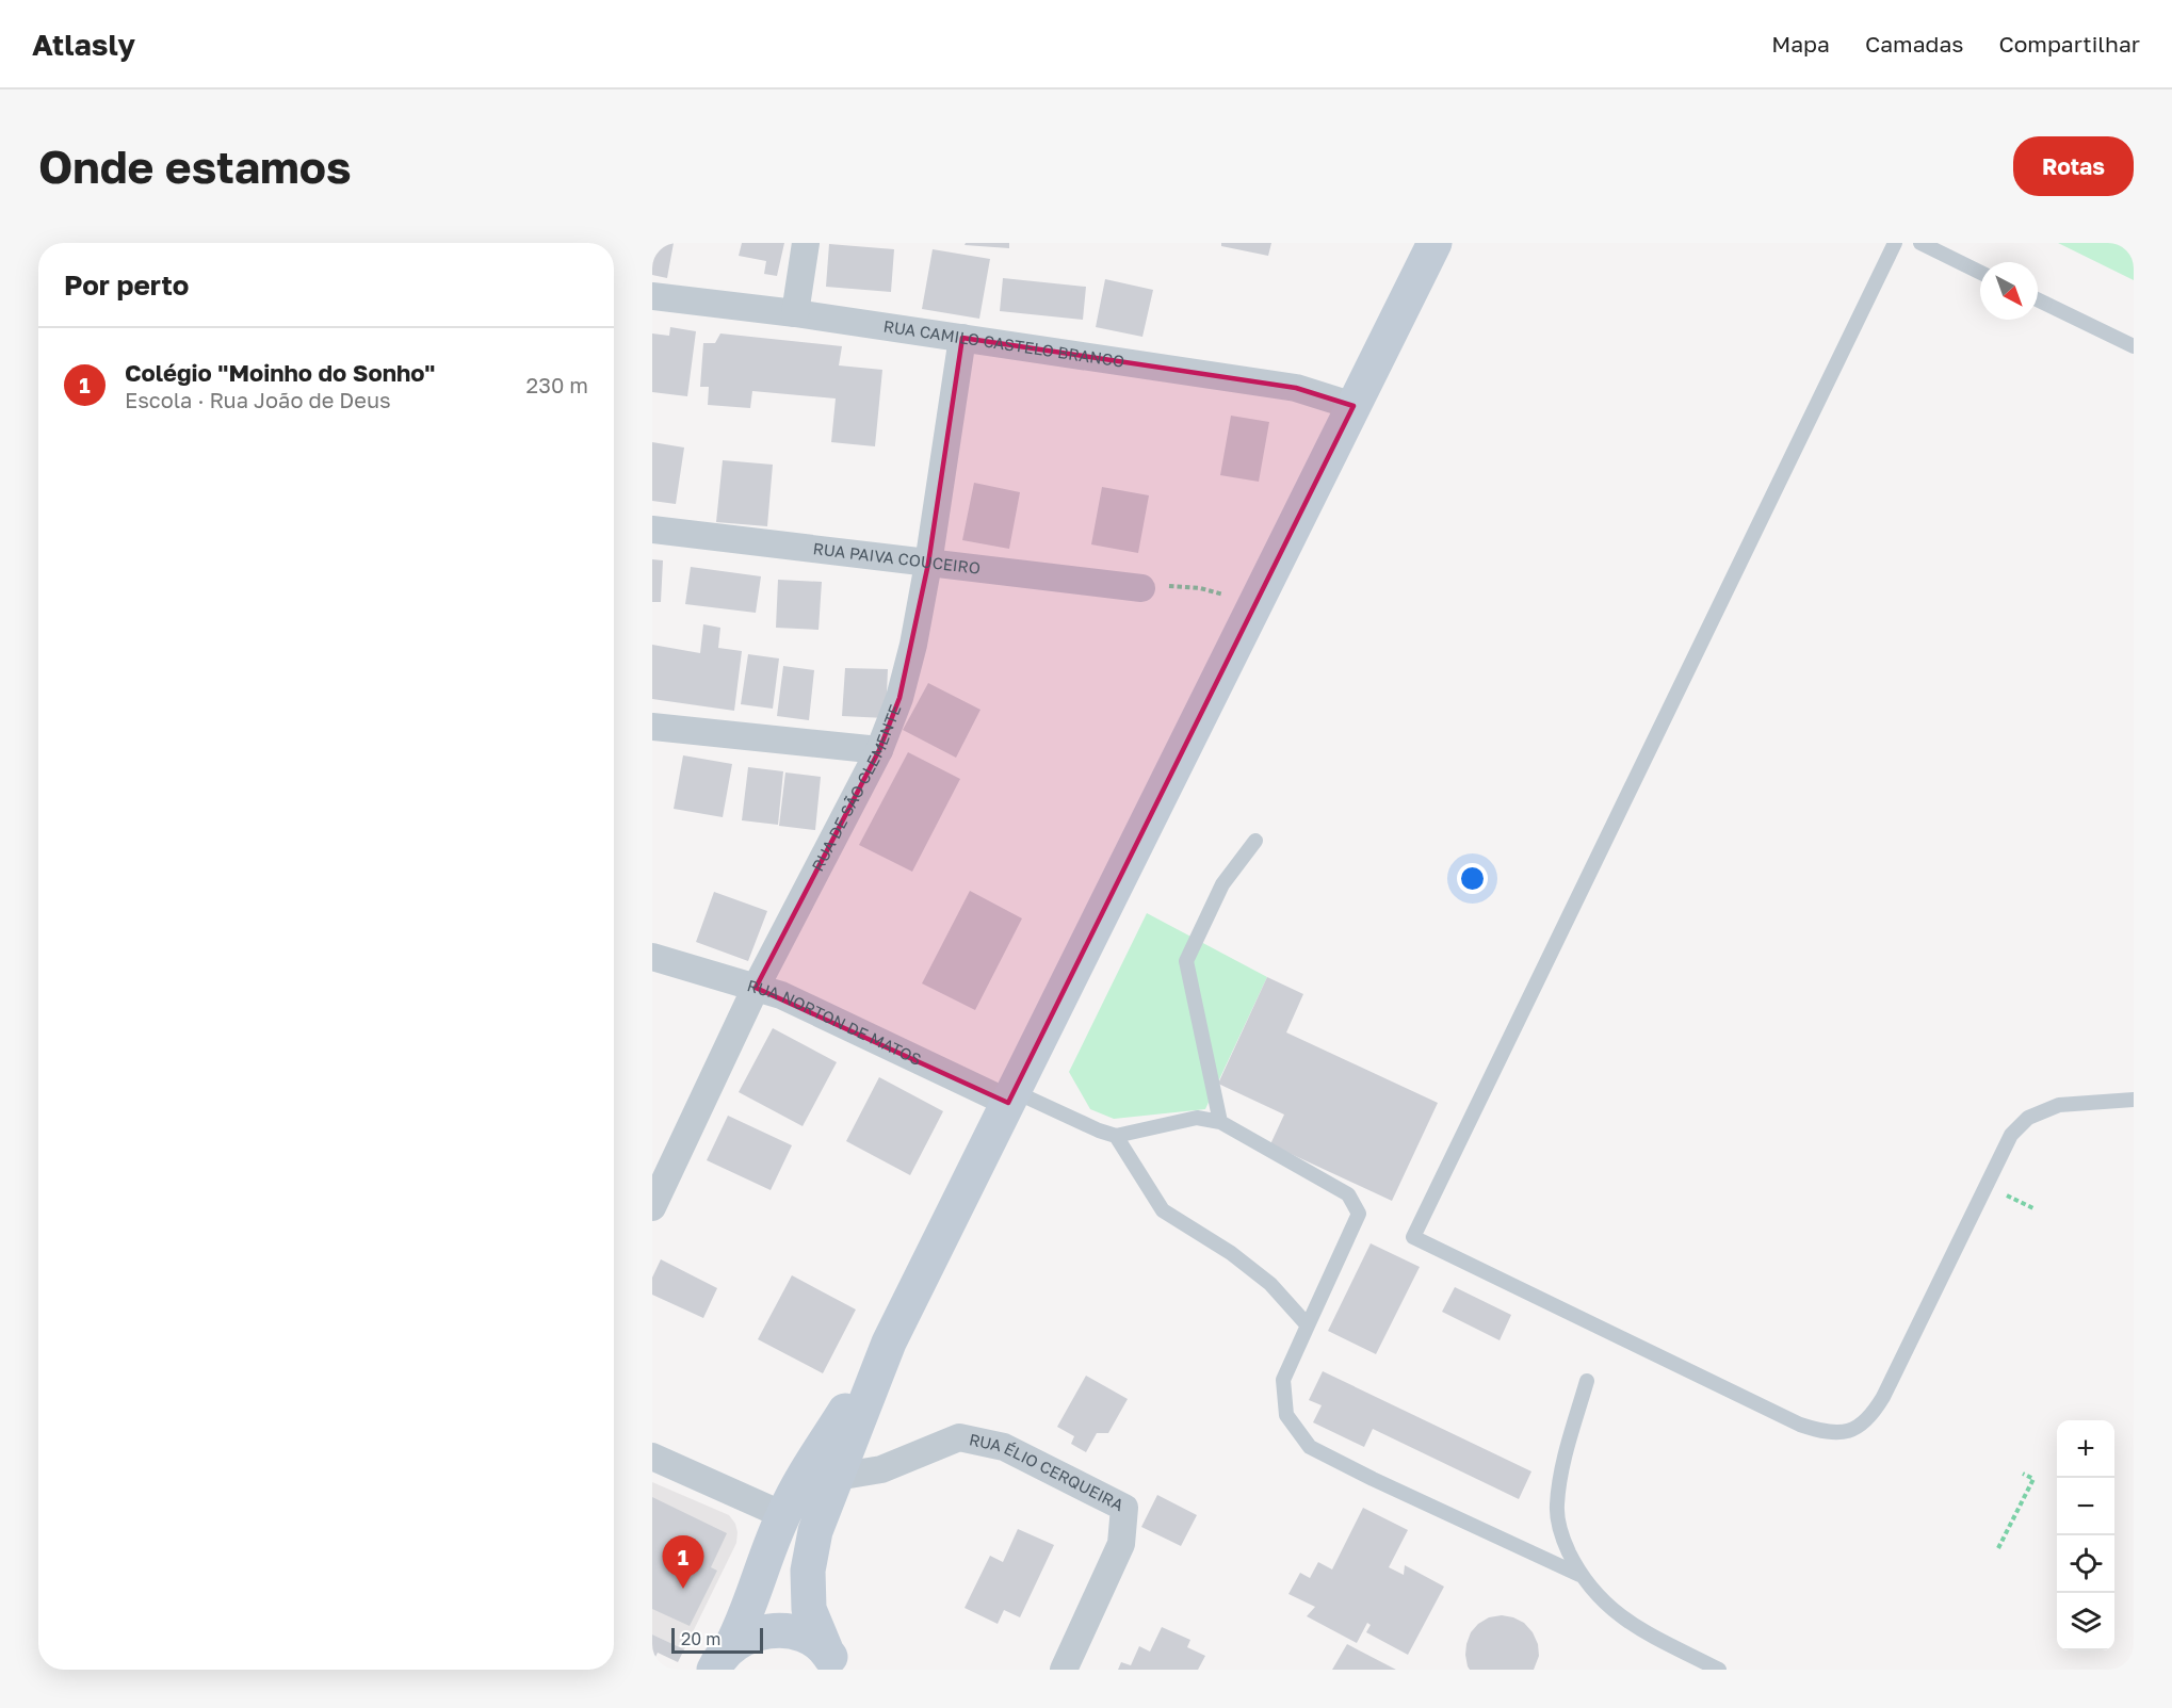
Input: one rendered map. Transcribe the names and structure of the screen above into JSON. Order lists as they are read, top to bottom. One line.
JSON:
{"streets":{"street":["RUA CAMILO CASTELO BRANCO","RUA PAIVA COUCEIRO","RUA DE SÃO CLEMENTE","RUA NORTON DE MATOS","RUA ÉLIO CERQUEIRA"]},"crossings":[["RUA CAMILO CASTELO BRANCO","RUA DE SÃO CLEMENTE"],["RUA PAIVA COUCEIRO","RUA DE SÃO CLEMENTE"],["RUA DE SÃO CLEMENTE","RUA NORTON DE MATOS"]],"scale_bar":"20 m","north":"bottom right","page":{"header":"Atlasly","nav":["Mapa","Camadas","Compartilhar"],"buttons":"Rotas","title":"Onde estamos","heading":"Por perto","list":[{"mark":"1","name":"Colégio \"Moinho do Sonho\"","note":"Escola · Rua João de Deus","value":"230 m"}],"map_buttons":["+","−"],"pins":"1","scale":"20 m"}}
